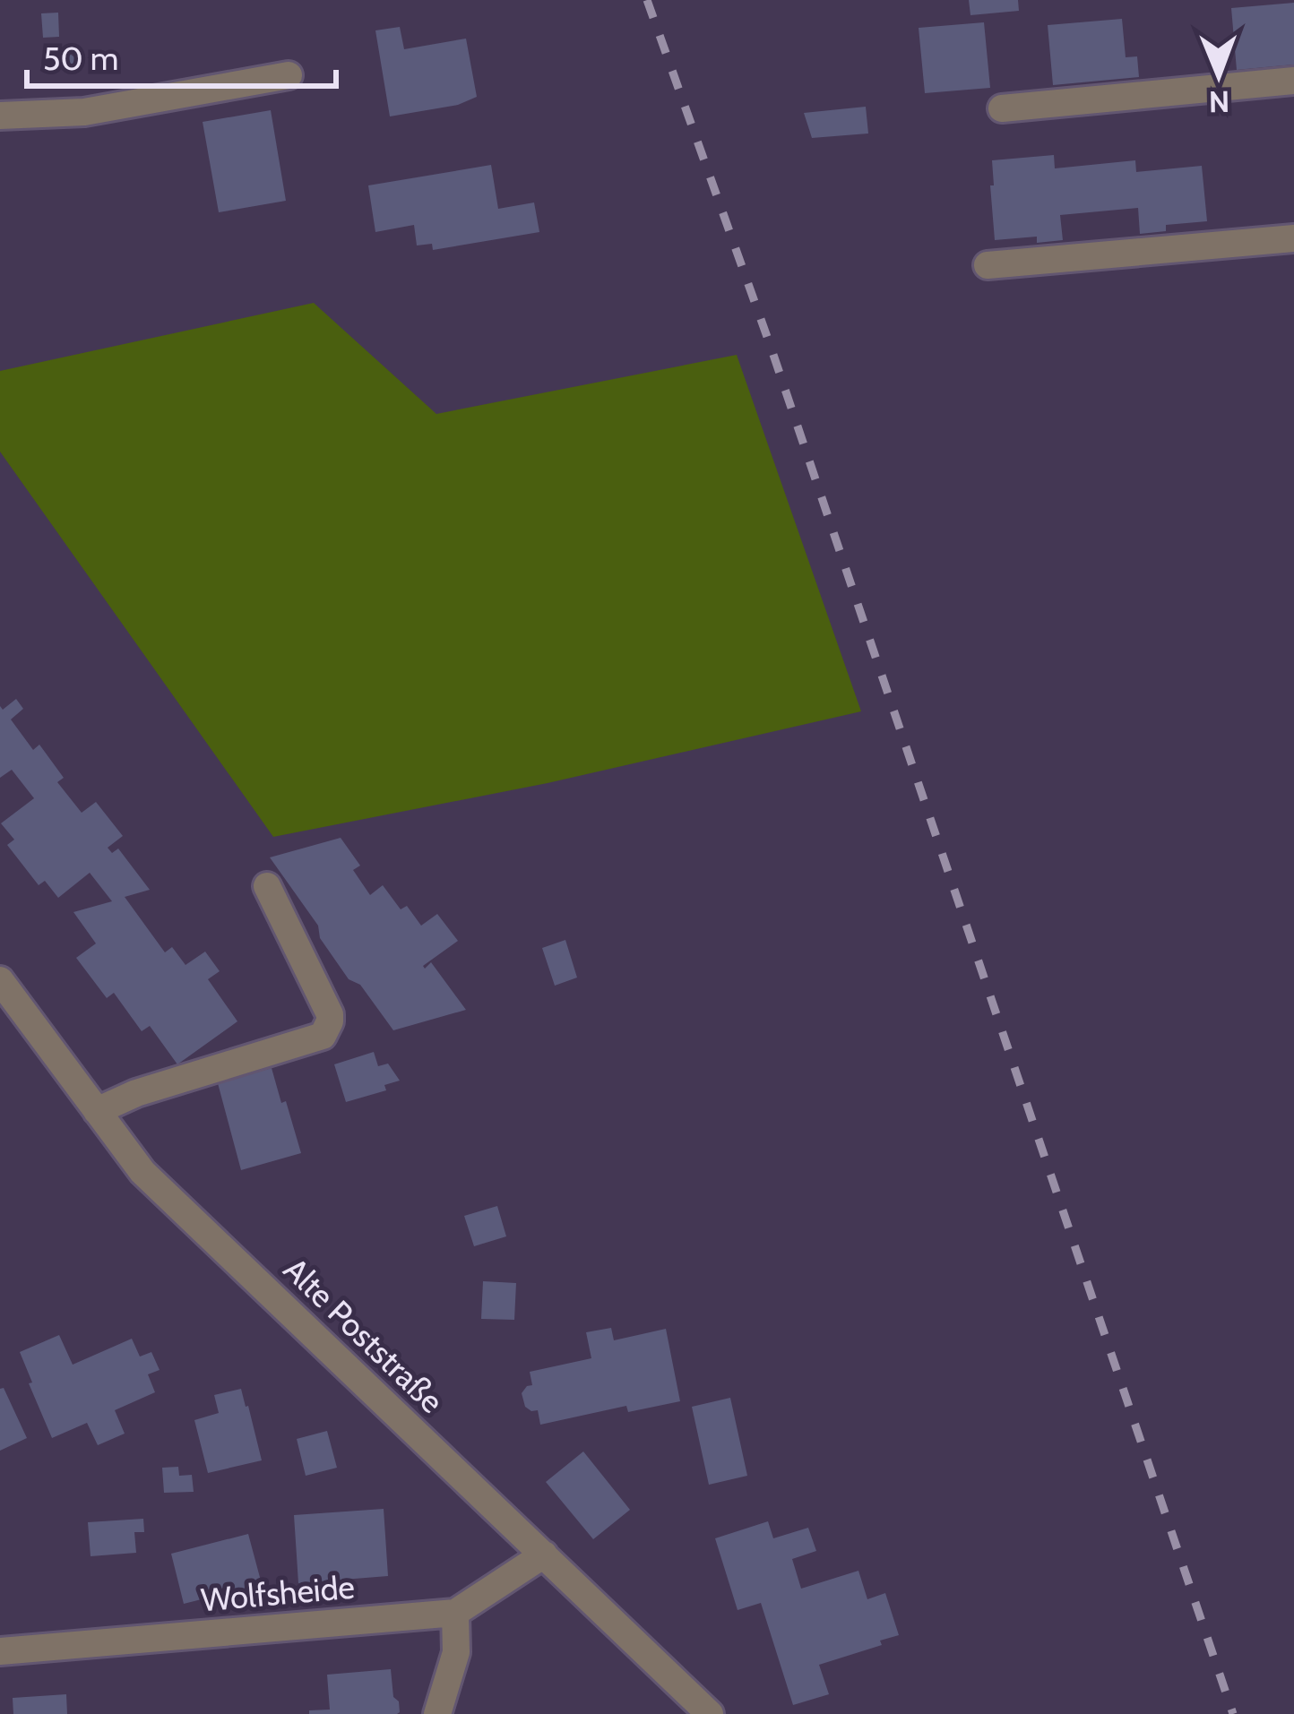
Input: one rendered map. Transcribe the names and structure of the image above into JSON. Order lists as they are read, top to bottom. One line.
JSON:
{"streets":{"street":["Alte Poststraße","Wolfsheide"]},"crossings":[["Alte Poststraße","Wolfsheide"]],"scale_bar":"50 m","north":"bottom"}
